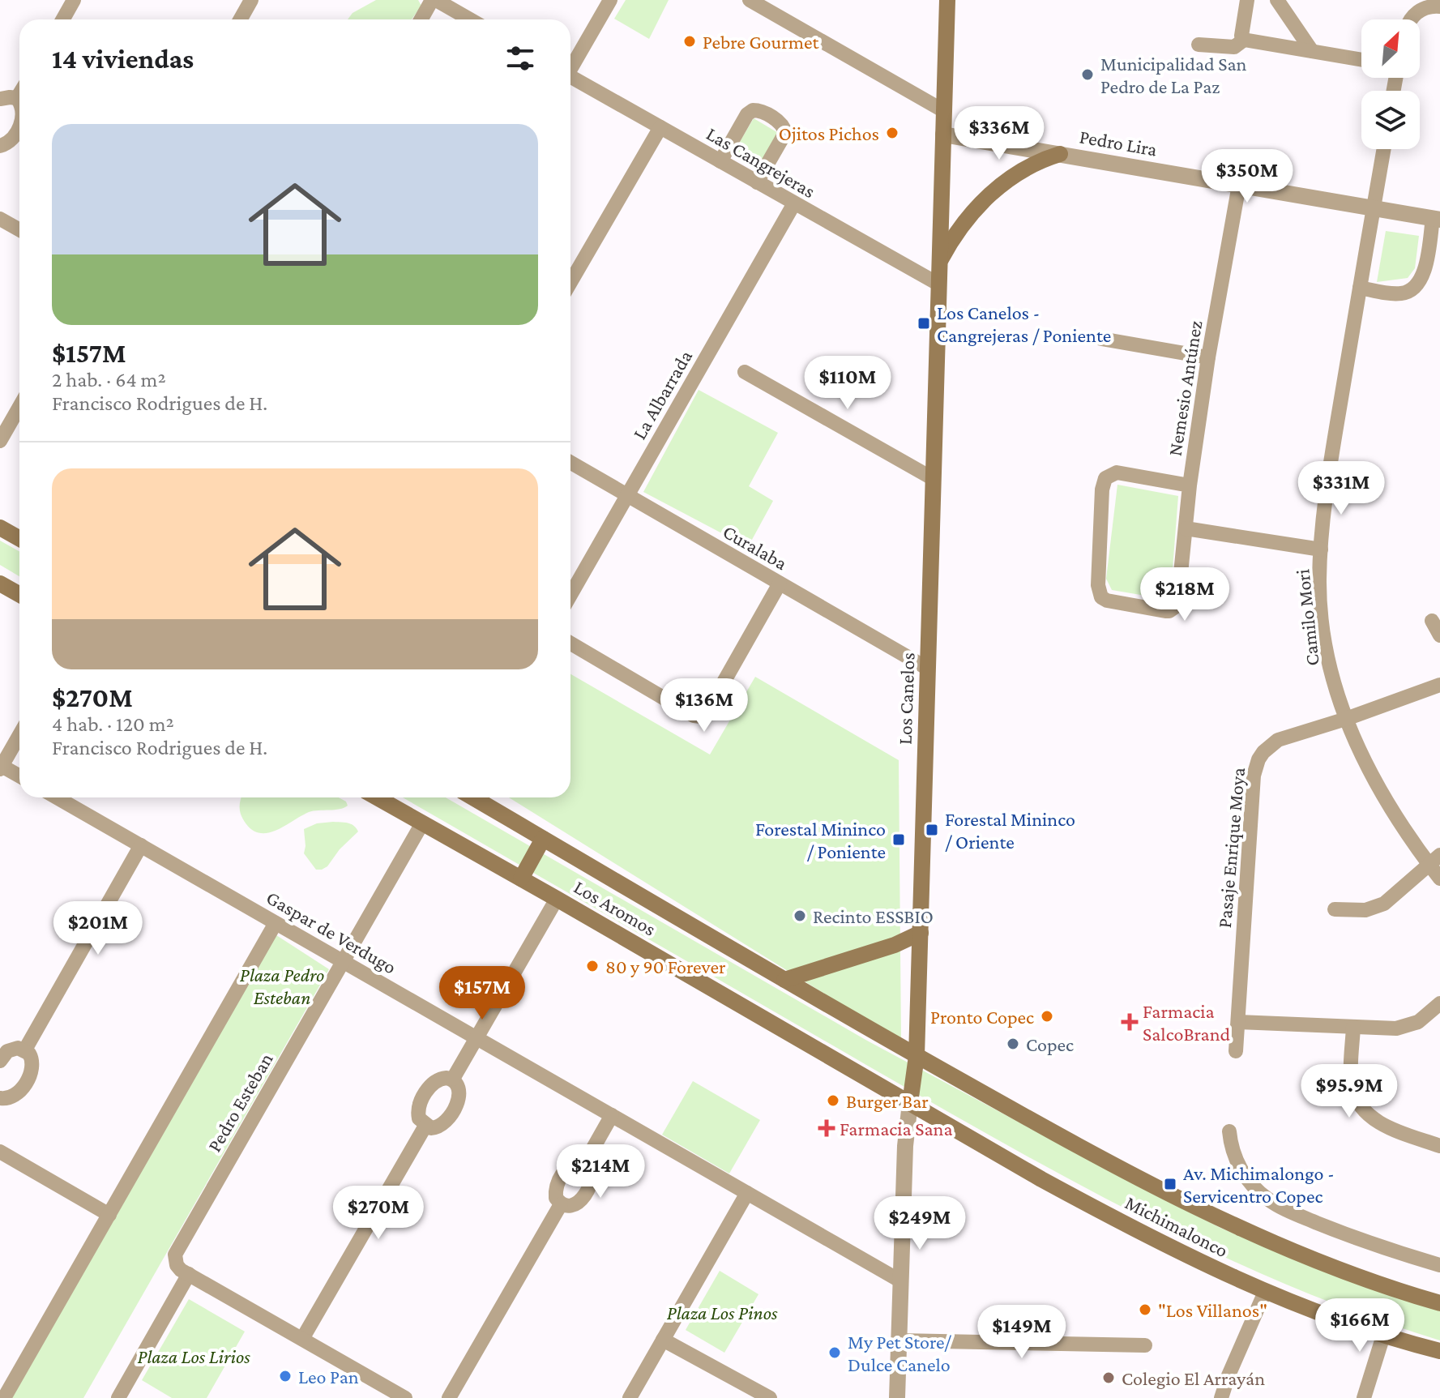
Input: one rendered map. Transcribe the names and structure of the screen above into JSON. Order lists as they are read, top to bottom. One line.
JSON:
{"streets":{"main road":["Los Canelos","Los Aromos","Michimalonco"],"street":["Pedro Lira","Las Cangrejeras","Nemesio Antúnez","La Albarrada","Curalaba","Camilo Mori","Pasaje Enrique Moya","Gaspar de Verdugo","Pedro Esteban"]},"crossings":[["Pedro Lira","Nemesio Antúnez"],["Pedro Lira","Camilo Mori"],["Pedro Lira","Los Canelos"],["Las Cangrejeras","La Albarrada"],["Las Cangrejeras","Los Canelos"],["La Albarrada","Curalaba"],["Curalaba","Los Canelos"],["Camilo Mori","Pasaje Enrique Moya"],["Los Canelos","Los Aromos"],["Los Canelos","Gaspar de Verdugo"],["Los Canelos","Michimalonco"],["Los Aromos","Pedro Esteban"],["Los Aromos","Michimalonco"],["Gaspar de Verdugo","Pedro Esteban"]],"parks":["Plaza Pedro Esteban","Plaza Los Pinos","Plaza Los Lirios"],"places":{"other":["Pebre Gourmet","Municipalidad San Pedro de La Paz","Ojitos Pichos","Recinto ESSBIO","80 y 90 Forever","Pronto Copec","Copec","Burger Bar","\"Los Villanos\"","My Pet Store/ Dulce Canelo","Leo Pan","Colegio El Arrayán"],"transit":["Los Canelos - Cangrejeras / Poniente","Forestal Mininco / Oriente","Forestal Mininco / Poniente","Av. Michimalongo - Servicentro Copec"],"health":["Farmacia SalcoBrand","Farmacia Sana"]},"north":"top right","page":{"heading":"14 viviendas","list":[{"name":"$157M","note":"2 hab. · 64 m² · Francisco Rodrigues de H."},{"name":"$270M","note":"4 hab. · 120 m² · Francisco Rodrigues de H."}],"price":["$336M","$350M","$110M","$331M","$218M","$136M","$201M","$157M","$95.9M","$214M","$270M","$249M","$166M","$149M"]}}
